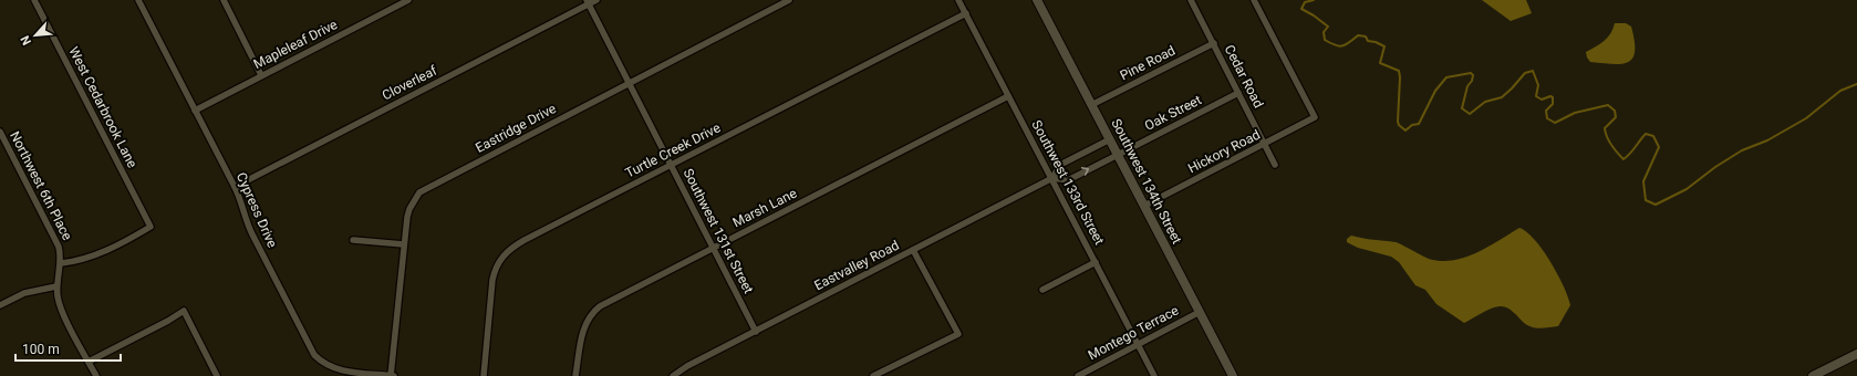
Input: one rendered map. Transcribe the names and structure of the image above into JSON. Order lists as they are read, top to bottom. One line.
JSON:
{"streets":{"main road":["Southwest 134th Street"],"street":["Mapleleaf Drive","Pine Road","Cedar Road","Cloverleaf","West Cedarbrook Lane","Oak Street","Eastridge Drive","Turtle Creek Drive","Hickory Road","Southwest 133rd Street","Northwest 6th Place","Marsh Lane","Cypress Drive","Southwest 131st Street","Eastvalley Road","Montego Terrace"]},"crossings":[["Mapleleaf Drive","Cypress Drive"],["Pine Road","Cedar Road"],["Pine Road","Southwest 134th Street"],["Cedar Road","Oak Street"],["Cedar Road","Hickory Road"],["Cloverleaf","Cypress Drive"],["Cloverleaf","Southwest 131st Street"],["West Cedarbrook Lane","Northwest 6th Place"],["Oak Street","Southwest 134th Street"],["Oak Street","Eastvalley Road"],["Eastridge Drive","Cypress Drive"],["Eastridge Drive","Southwest 131st Street"],["Turtle Creek Drive","Southwest 133rd Street"],["Turtle Creek Drive","Southwest 131st Street"],["Hickory Road","Southwest 134th Street"],["Southwest 134th Street","Eastvalley Road"],["Southwest 134th Street","Montego Terrace"],["Southwest 133rd Street","Marsh Lane"],["Southwest 133rd Street","Eastvalley Road"],["Southwest 133rd Street","Montego Terrace"],["Marsh Lane","Southwest 131st Street"],["Southwest 131st Street","Eastvalley Road"]],"scale_bar":"100 m","north":"bottom left"}
